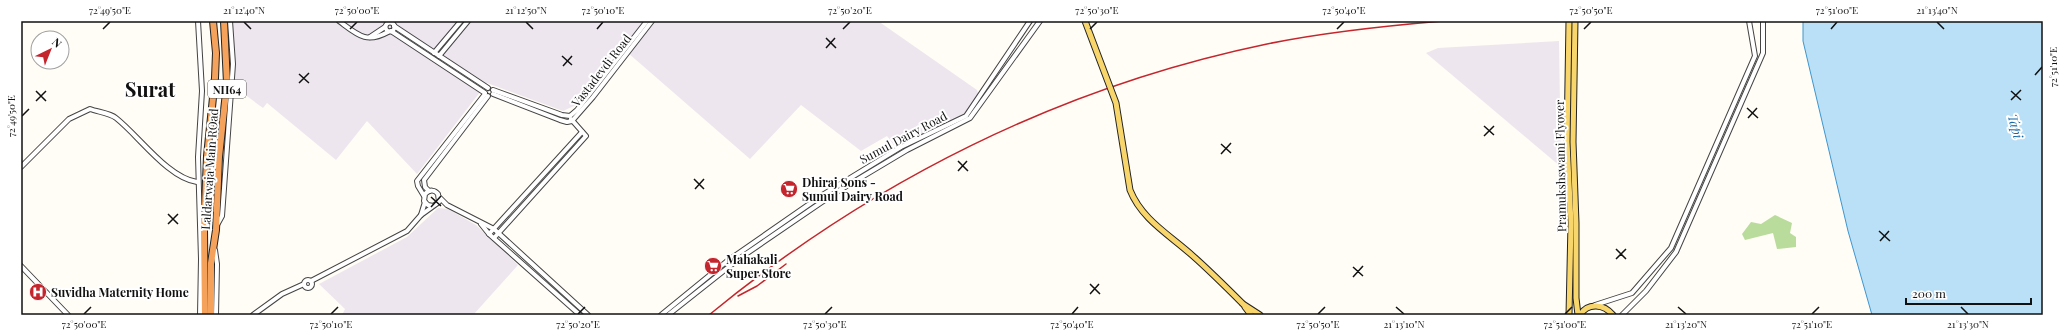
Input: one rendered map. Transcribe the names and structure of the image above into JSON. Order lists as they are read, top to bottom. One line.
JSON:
{"streets":{"highway":["NH64","Laldarwaja Main ROad"],"main road":["Pramukshswami Flyover"],"street":["Vastadevdi Road","Sumul Dairy Road"]},"crossings":[["NH64","Laldarwaja Main ROad"]],"districts":["Surat"],"water":["Tapi"],"places":{"supermarket":["Dhiraj Sons - Sumul Dairy Road","Mahakali Super Store"],"hospital":["Suvidha Maternity Home"]},"scale_bar":"200 m","north":"top right","coordinates":["72°49'50\"E","21°12'40\"N","72°50'00\"E","21°12'50\"N","72°50'10\"E","72°50'20\"E","72°50'30\"E","72°50'40\"E","72°50'50\"E","72°51'00\"E","21°13'40\"N","72°51'10\"E","21°13'10\"N","21°13'20\"N","21°13'30\"N"]}
